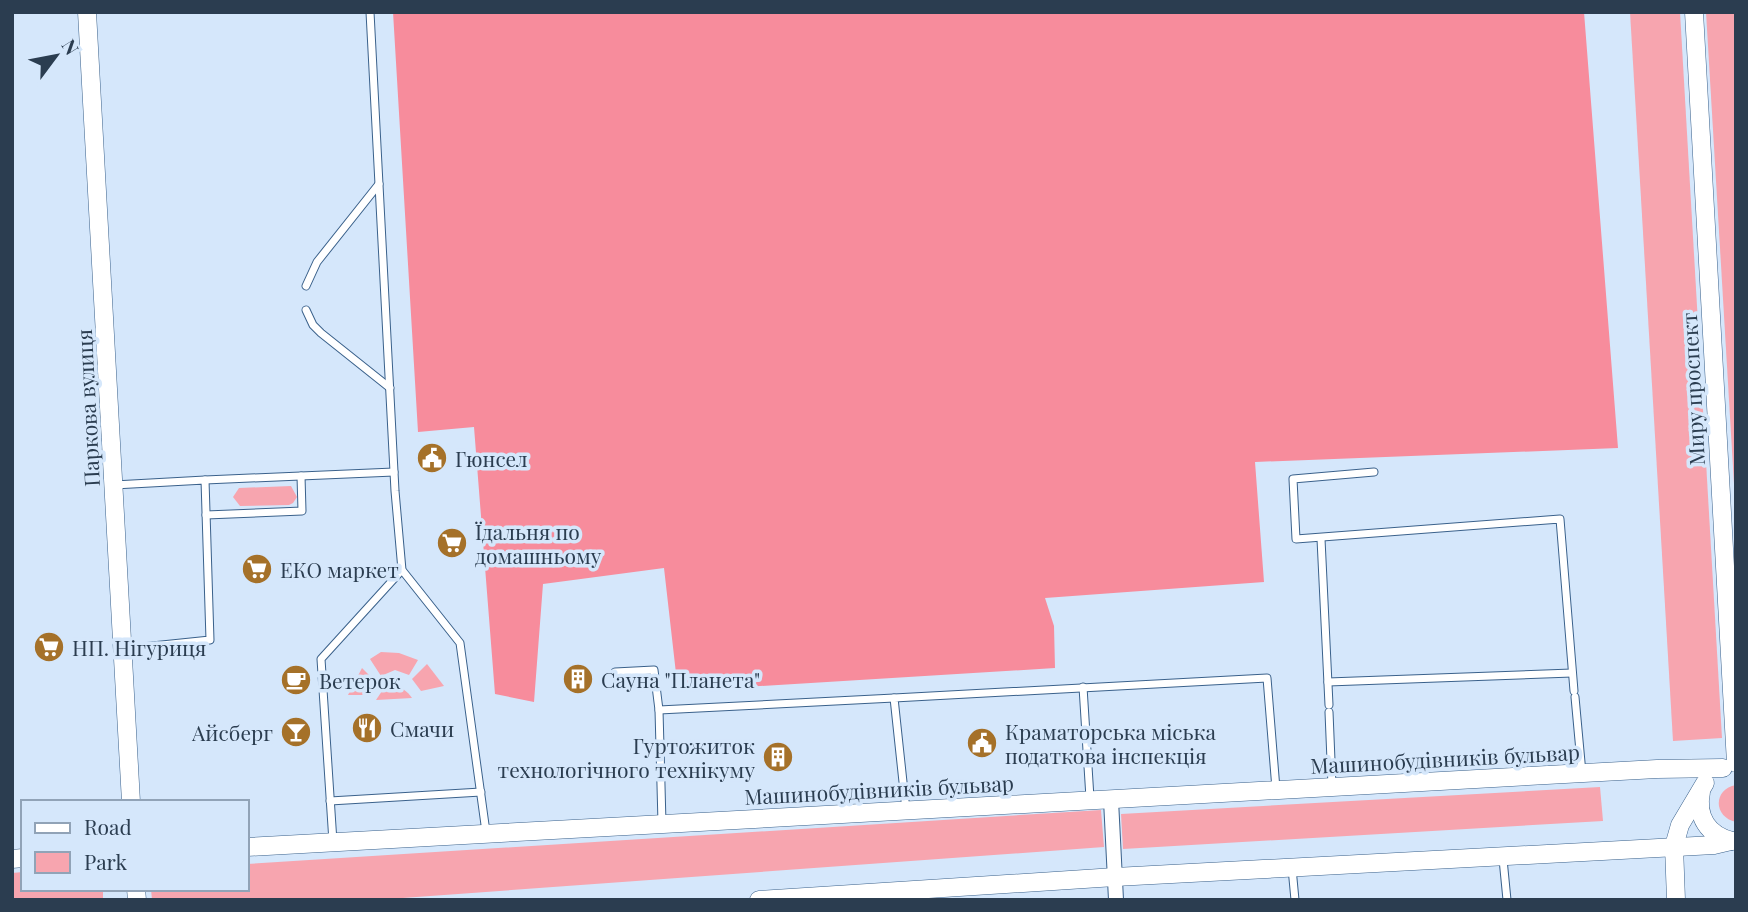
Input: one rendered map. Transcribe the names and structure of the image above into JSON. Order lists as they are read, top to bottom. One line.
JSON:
{"streets":{"street":["Миру проспект","Паркова вулиця","Машинобудівників бульвар"]},"crossings":[["Миру проспект","Машинобудівників бульвар"]],"places":{"public building":["Гюнсел","Краматорська міська податкова інспекція"],"supermarket":["Їдальня по домашньому","ЕКО маркет","НП. Нігуриця"],"building":["Сауна \"Планета\"","Гуртожиток технологічного технікуму"],"cafe":["Ветерок"],"restaurant":["Смачи"],"bar":["Айсберг"]},"legend":["Road","Park"],"north":"top right"}
